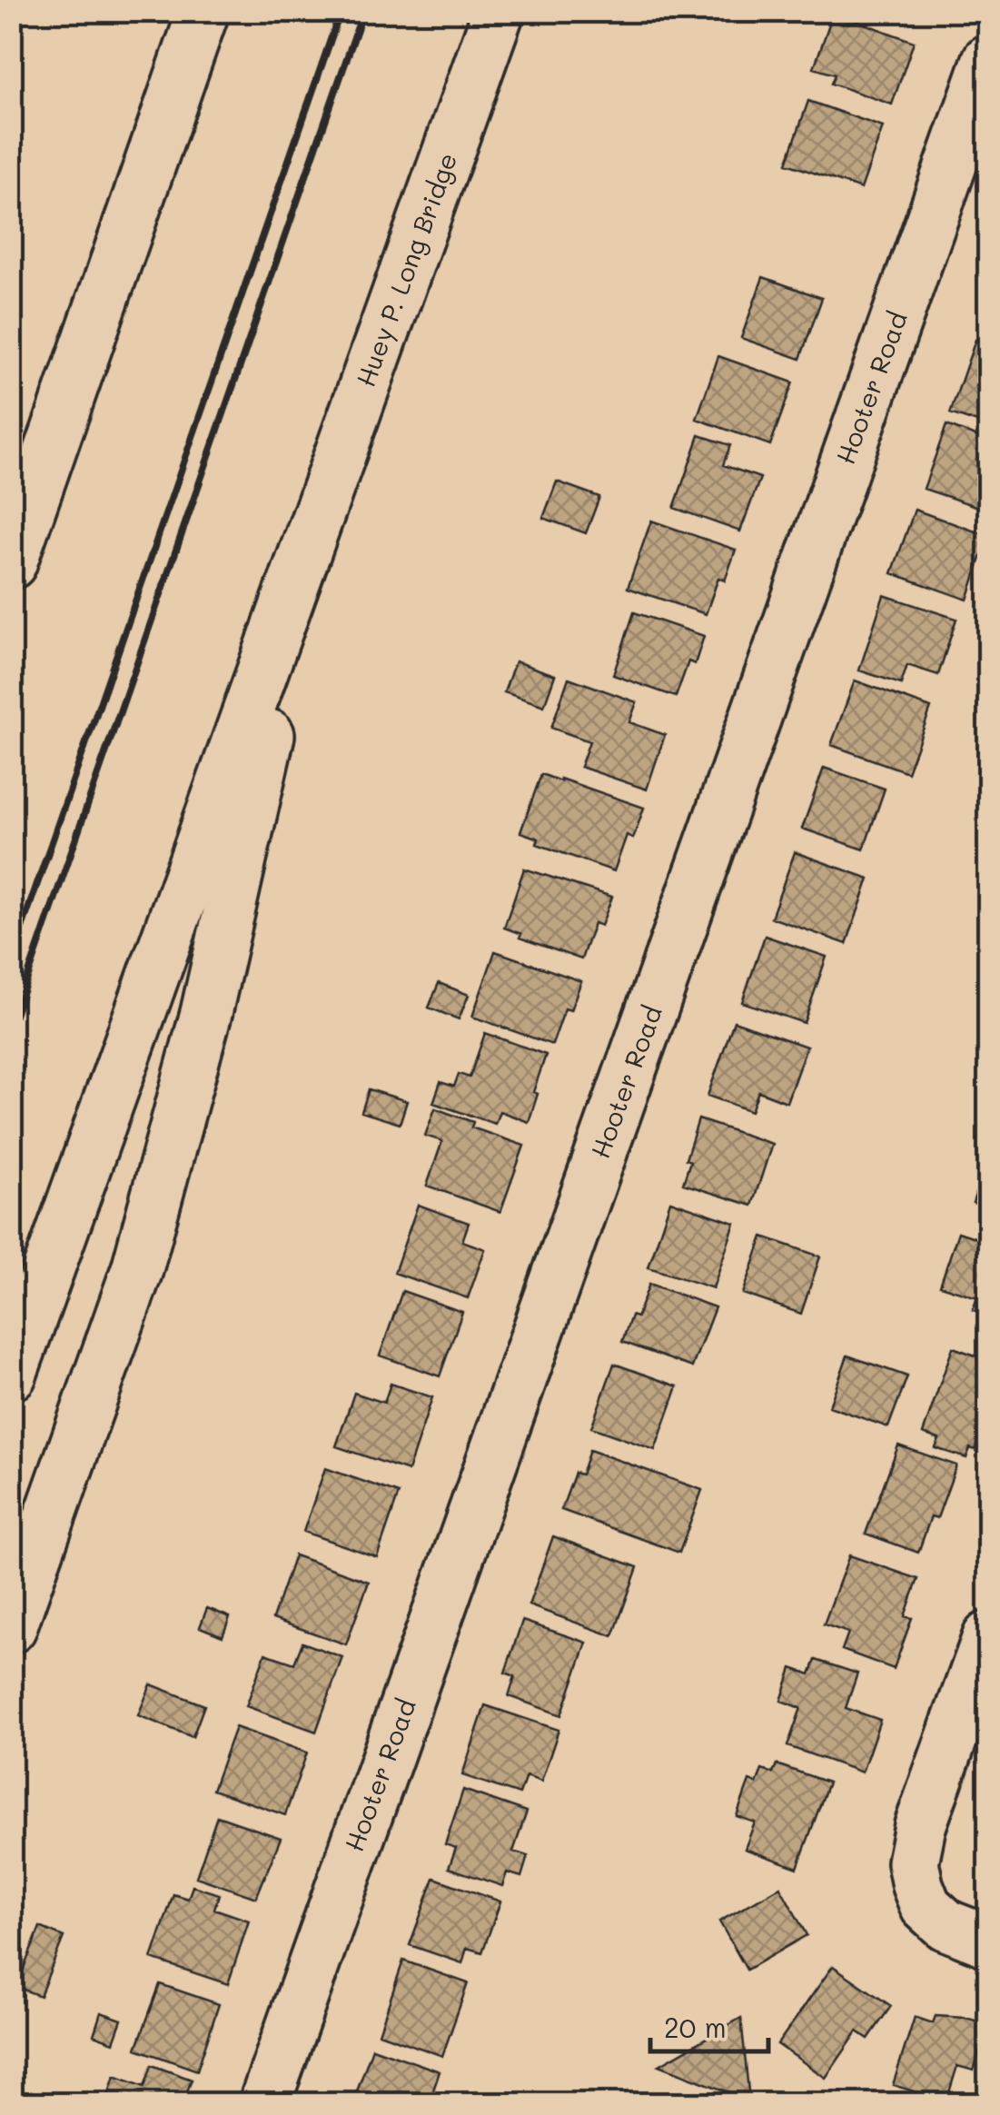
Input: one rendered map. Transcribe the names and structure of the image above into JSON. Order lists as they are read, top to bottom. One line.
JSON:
{"streets":{"main road":["Huey P. Long Bridge","Hooter Road"]},"scale_bar":"20 m"}
